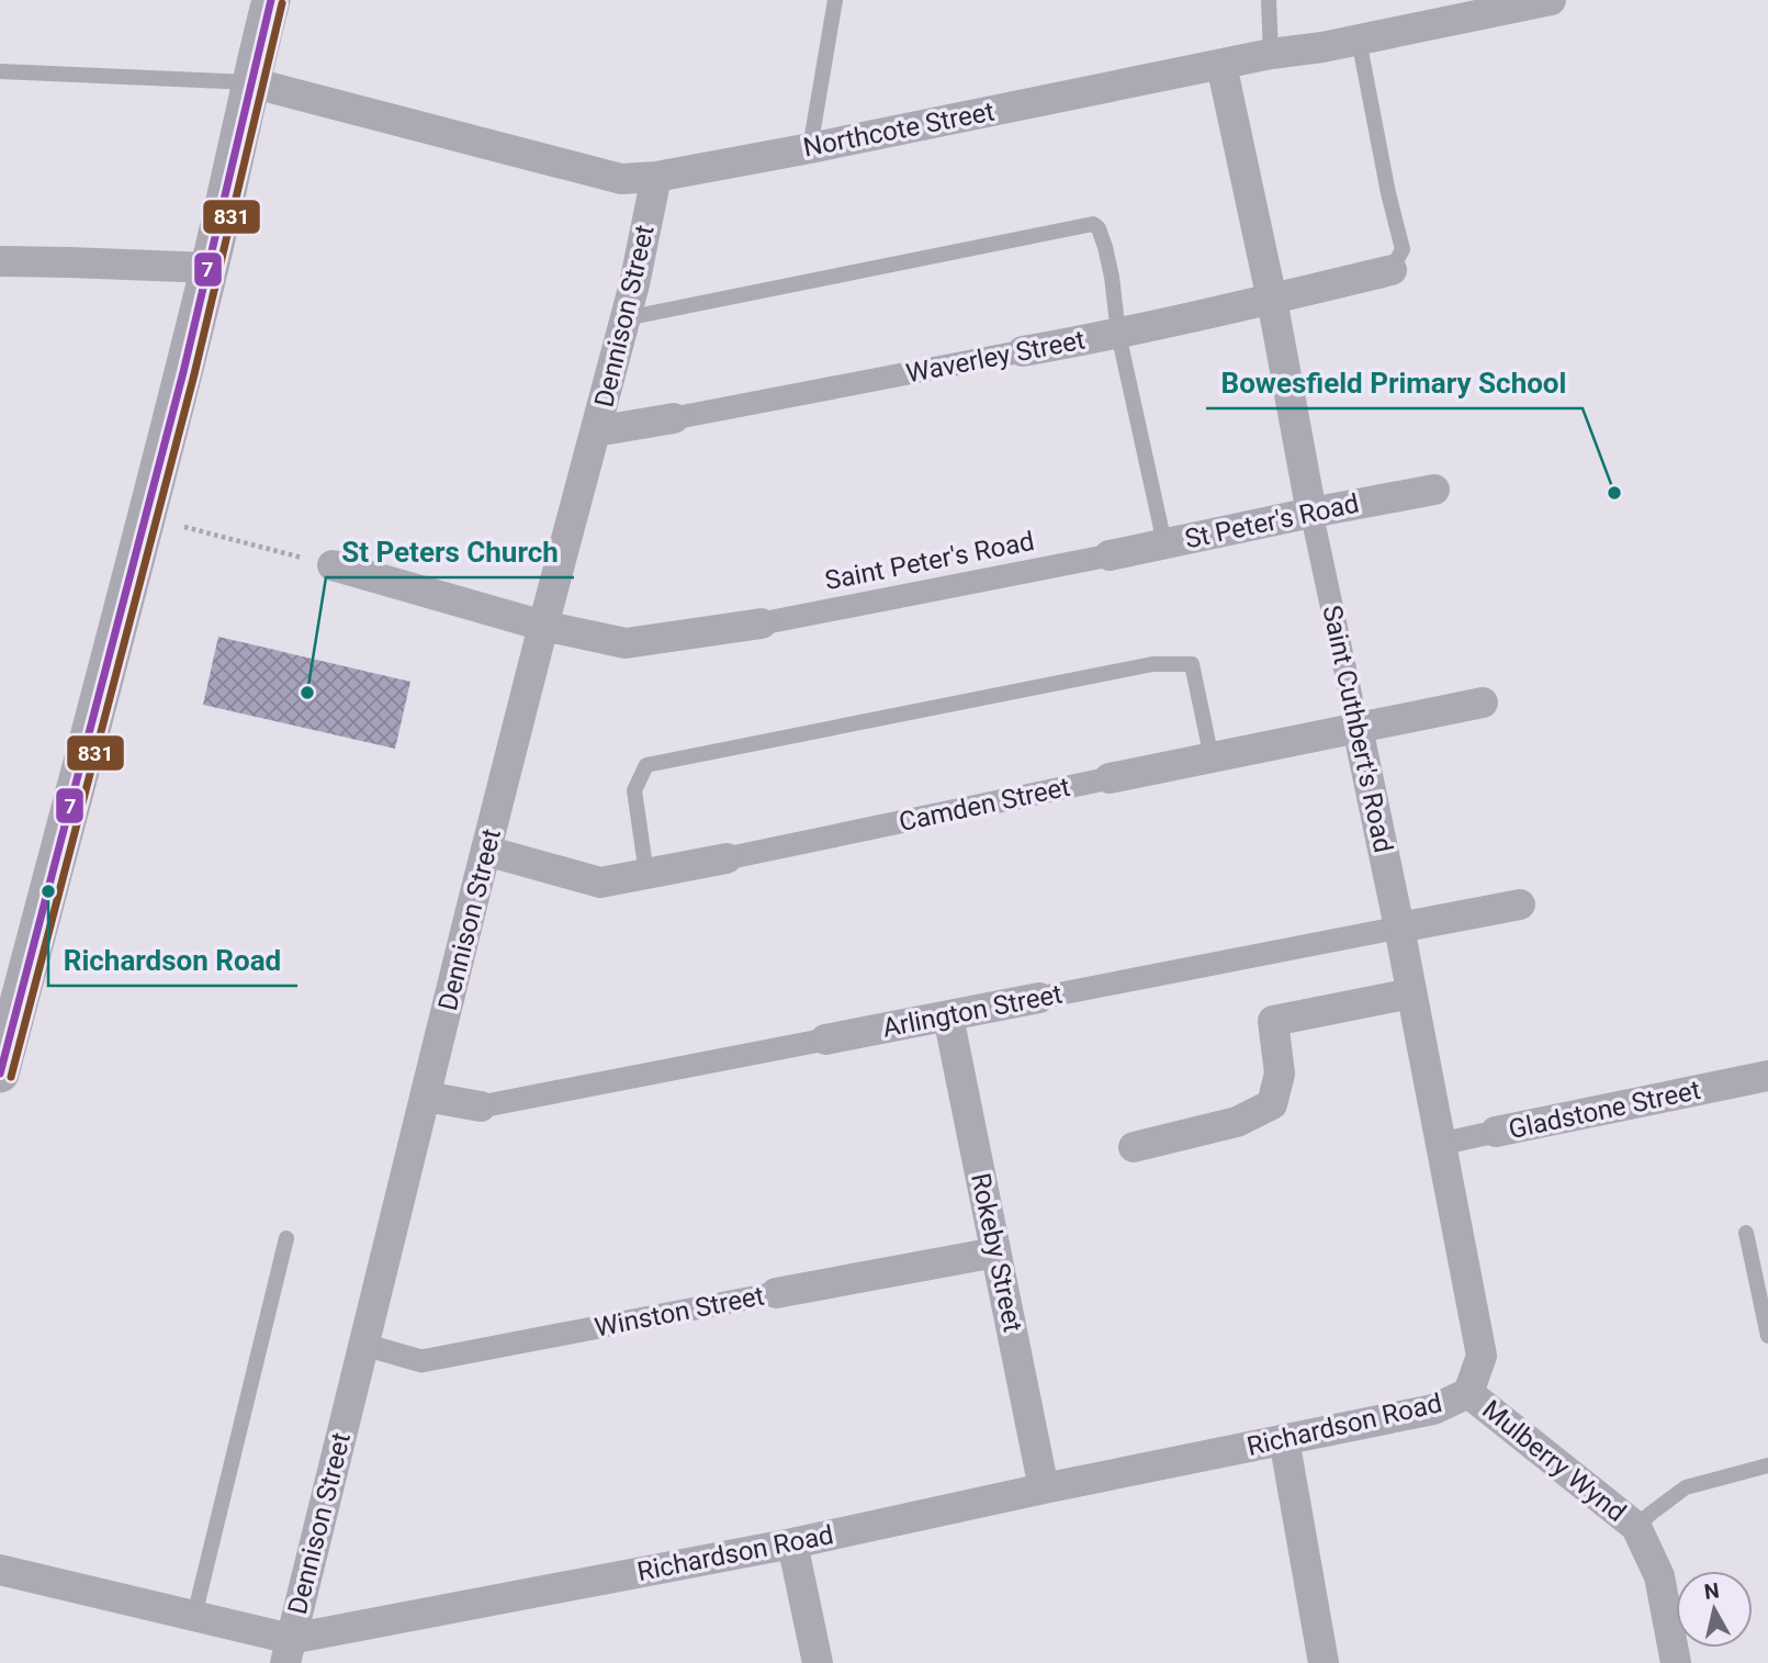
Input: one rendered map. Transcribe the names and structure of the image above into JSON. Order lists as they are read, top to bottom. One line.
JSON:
{"streets":{"street":["Northcote Street","Dennison Street","Waverley Street","St Peter's Road","Saint Peter's Road","Saint Cuthbert's Road","Camden Street","Arlington Street","Gladstone Street","Rokeby Street","Winston Street","Richardson Road","Mulberry Wynd"]},"crossings":[["Northcote Street","Dennison Street"],["Northcote Street","Saint Cuthbert's Road"],["Dennison Street","Waverley Street"],["Dennison Street","Camden Street"],["Dennison Street","Arlington Street"],["Dennison Street","Winston Street"],["Dennison Street","Richardson Road"],["Waverley Street","Saint Cuthbert's Road"],["St Peter's Road","Saint Peter's Road"],["St Peter's Road","Saint Cuthbert's Road"],["Saint Cuthbert's Road","Camden Street"],["Saint Cuthbert's Road","Arlington Street"],["Saint Cuthbert's Road","Gladstone Street"],["Saint Cuthbert's Road","Richardson Road"],["Saint Cuthbert's Road","Mulberry Wynd"],["Arlington Street","Rokeby Street"],["Rokeby Street","Winston Street"],["Rokeby Street","Richardson Road"],["Richardson Road","Mulberry Wynd"]],"places":["Bowesfield Primary School","St Peters Church","Richardson Road"],"lines":["transit line 7","transit line 831"],"north":"top"}
